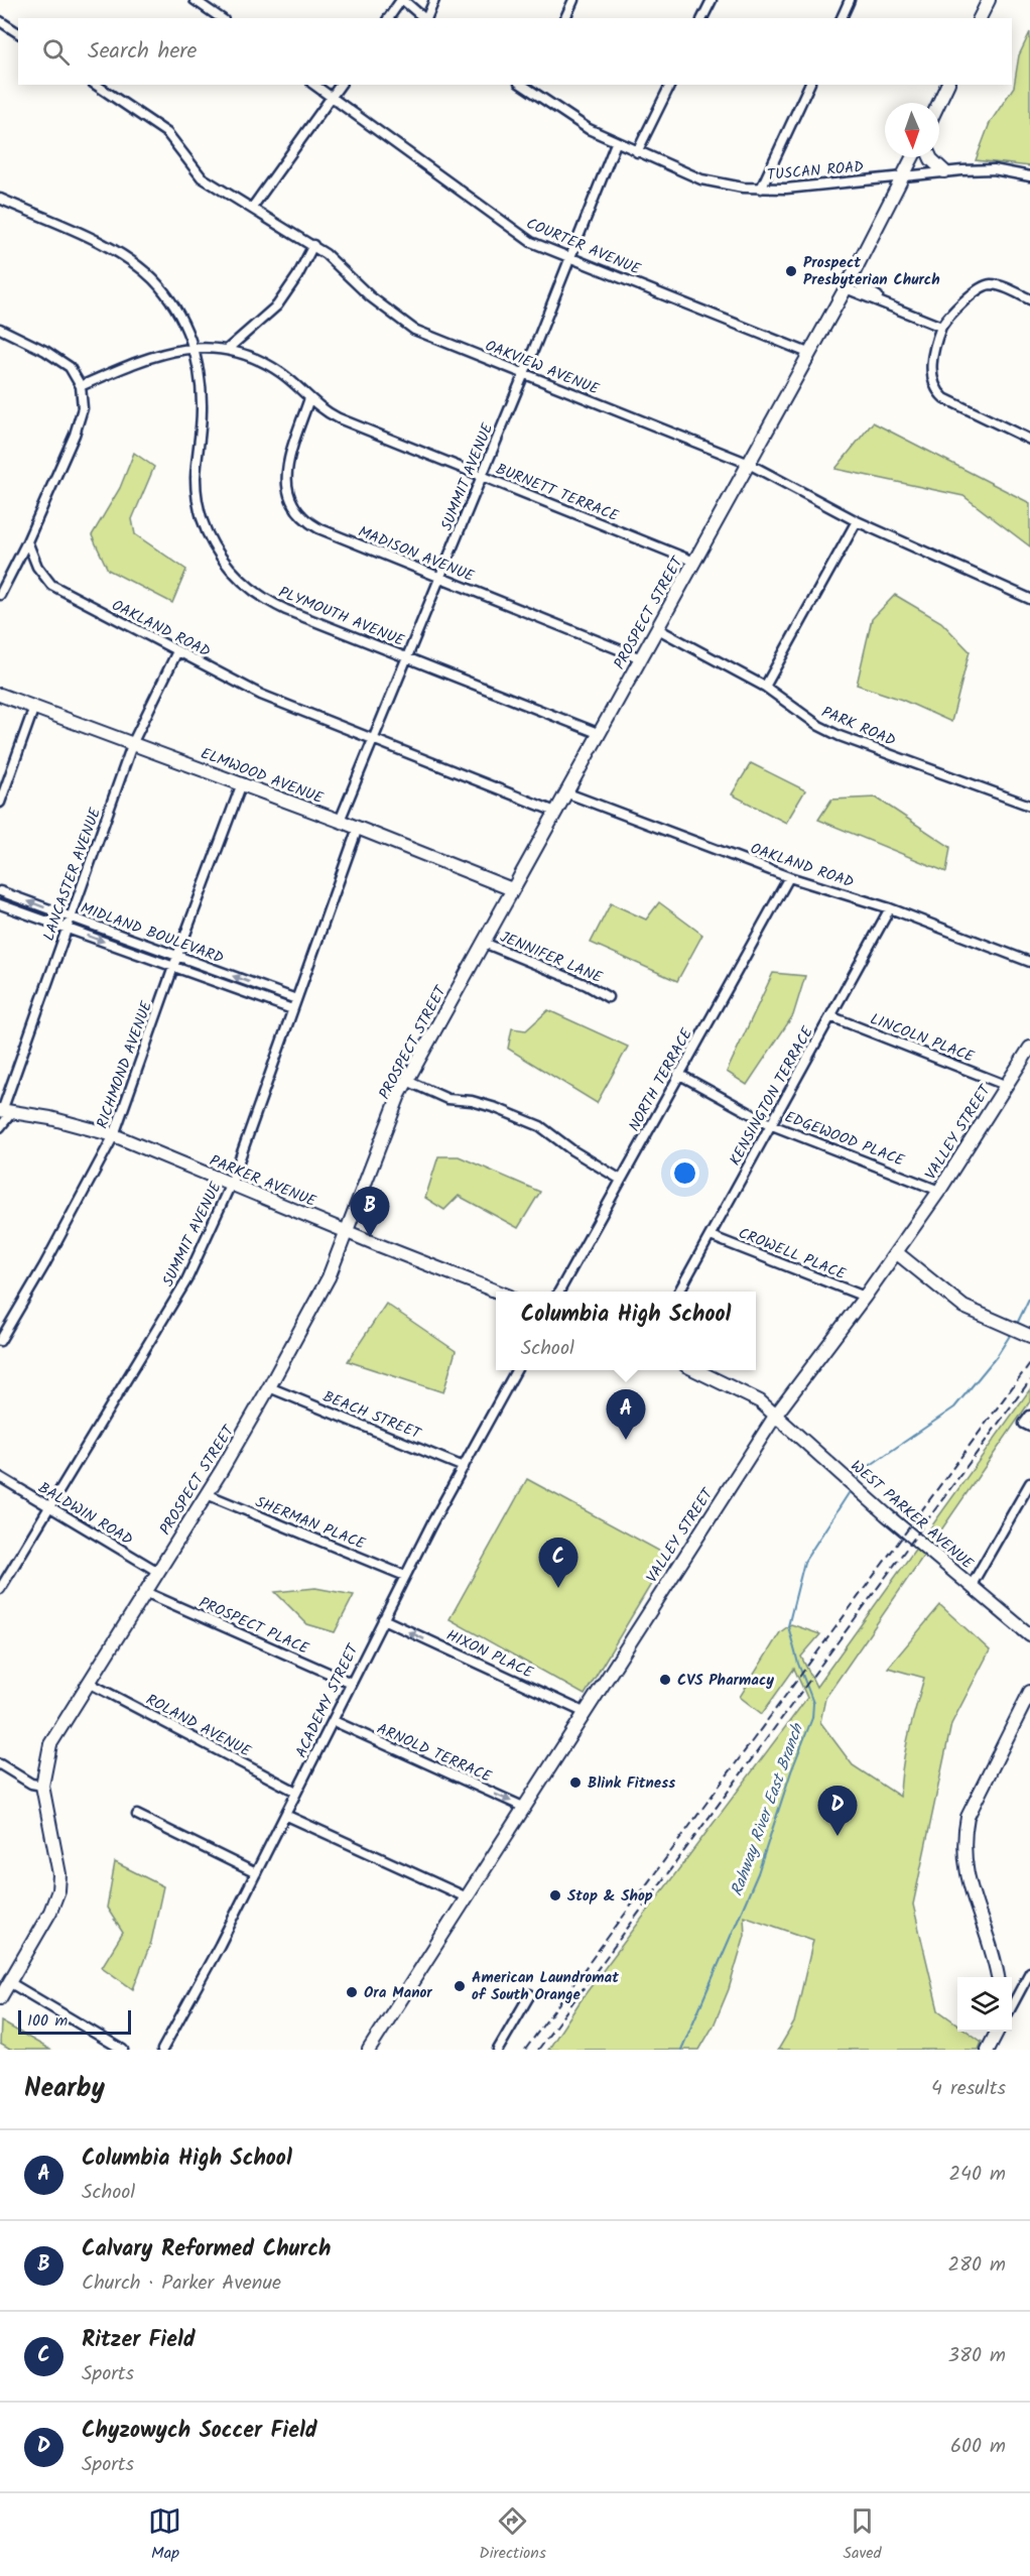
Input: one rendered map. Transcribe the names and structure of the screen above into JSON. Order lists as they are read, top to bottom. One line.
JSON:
{"streets":{"street":["TUSCAN ROAD","COURTER AVENUE","OAKVIEW AVENUE","SUMMIT AVENUE","BURNETT TERRACE","MADISON AVENUE","PROSPECT STREET","PLYMOUTH AVENUE","OAKLAND ROAD","PARK ROAD","ELMWOOD AVENUE","LANCASTER AVENUE","MIDLAND BOULEVARD","JENNIFER LANE","LINCOLN PLACE","RICHMOND AVENUE","NORTH TERRACE","KENSINGTON TERRACE","VALLEY STREET","EDGEWOOD PLACE","PARKER AVENUE","CROWELL PLACE","BEACH STREET","BALDWIN ROAD","WEST PARKER AVENUE","SHERMAN PLACE","PROSPECT PLACE","HIXON PLACE","ACADEMY STREET","ROLAND AVENUE","ARNOLD TERRACE"]},"crossings":[["TUSCAN ROAD","SUMMIT AVENUE"],["TUSCAN ROAD","PROSPECT STREET"],["COURTER AVENUE","SUMMIT AVENUE"],["COURTER AVENUE","PROSPECT STREET"],["OAKVIEW AVENUE","SUMMIT AVENUE"],["OAKVIEW AVENUE","PROSPECT STREET"],["SUMMIT AVENUE","BURNETT TERRACE"],["SUMMIT AVENUE","MADISON AVENUE"],["SUMMIT AVENUE","PLYMOUTH AVENUE"],["SUMMIT AVENUE","OAKLAND ROAD"],["SUMMIT AVENUE","ELMWOOD AVENUE"],["SUMMIT AVENUE","MIDLAND BOULEVARD"],["SUMMIT AVENUE","PARKER AVENUE"],["SUMMIT AVENUE","BALDWIN ROAD"],["BURNETT TERRACE","MADISON AVENUE"],["BURNETT TERRACE","PROSPECT STREET"],["BURNETT TERRACE","PLYMOUTH AVENUE"],["MADISON AVENUE","PROSPECT STREET"],["PROSPECT STREET","PLYMOUTH AVENUE"],["PROSPECT STREET","OAKLAND ROAD"],["PROSPECT STREET","PARK ROAD"],["PROSPECT STREET","ELMWOOD AVENUE"],["PROSPECT STREET","JENNIFER LANE"],["PROSPECT STREET","PARKER AVENUE"],["PROSPECT STREET","BEACH STREET"],["PROSPECT STREET","BALDWIN ROAD"],["PROSPECT STREET","SHERMAN PLACE"],["PROSPECT STREET","PROSPECT PLACE"],["PROSPECT STREET","ROLAND AVENUE"],["OAKLAND ROAD","LANCASTER AVENUE"],["OAKLAND ROAD","NORTH TERRACE"],["OAKLAND ROAD","KENSINGTON TERRACE"],["ELMWOOD AVENUE","LANCASTER AVENUE"],["ELMWOOD AVENUE","RICHMOND AVENUE"],["LANCASTER AVENUE","MIDLAND BOULEVARD"],["LANCASTER AVENUE","PARKER AVENUE"],["MIDLAND BOULEVARD","RICHMOND AVENUE"],["LINCOLN PLACE","KENSINGTON TERRACE"],["LINCOLN PLACE","VALLEY STREET"],["RICHMOND AVENUE","PARKER AVENUE"],["NORTH TERRACE","EDGEWOOD PLACE"],["KENSINGTON TERRACE","EDGEWOOD PLACE"],["KENSINGTON TERRACE","CROWELL PLACE"],["VALLEY STREET","EDGEWOOD PLACE"],["VALLEY STREET","CROWELL PLACE"],["VALLEY STREET","WEST PARKER AVENUE"],["VALLEY STREET","HIXON PLACE"],["VALLEY STREET","ARNOLD TERRACE"],["BEACH STREET","ACADEMY STREET"],["SHERMAN PLACE","ACADEMY STREET"],["PROSPECT PLACE","ACADEMY STREET"],["HIXON PLACE","ACADEMY STREET"],["ACADEMY STREET","ROLAND AVENUE"],["ACADEMY STREET","ARNOLD TERRACE"]],"one_way":["HIXON PLACE","ARNOLD TERRACE"],"water":["Rahway River East Branch"],"places":["Prospect Presbyterian Church","CVS Pharmacy","Blink Fitness","Stop & Shop","American Laundromat of South Orange","Ora Manor"],"scale_bar":"100 m","north":"bottom","page":{"search":"Search here","pins":["B","A","C","D"],"popup":["Columbia High School","School"],"scale":"100 m","heading":["Nearby","4 results"],"list":[{"mark":"A","name":"Columbia High School","note":"School","value":"240 m"},{"mark":"B","name":"Calvary Reformed Church","note":"Church · Parker Avenue","value":"280 m"},{"mark":"C","name":"Ritzer Field","note":"Sports","value":"380 m"},{"mark":"D","name":"Chyzowych Soccer Field","note":"Sports","value":"600 m"}],"nav":["Map","Directions","Saved"]}}
